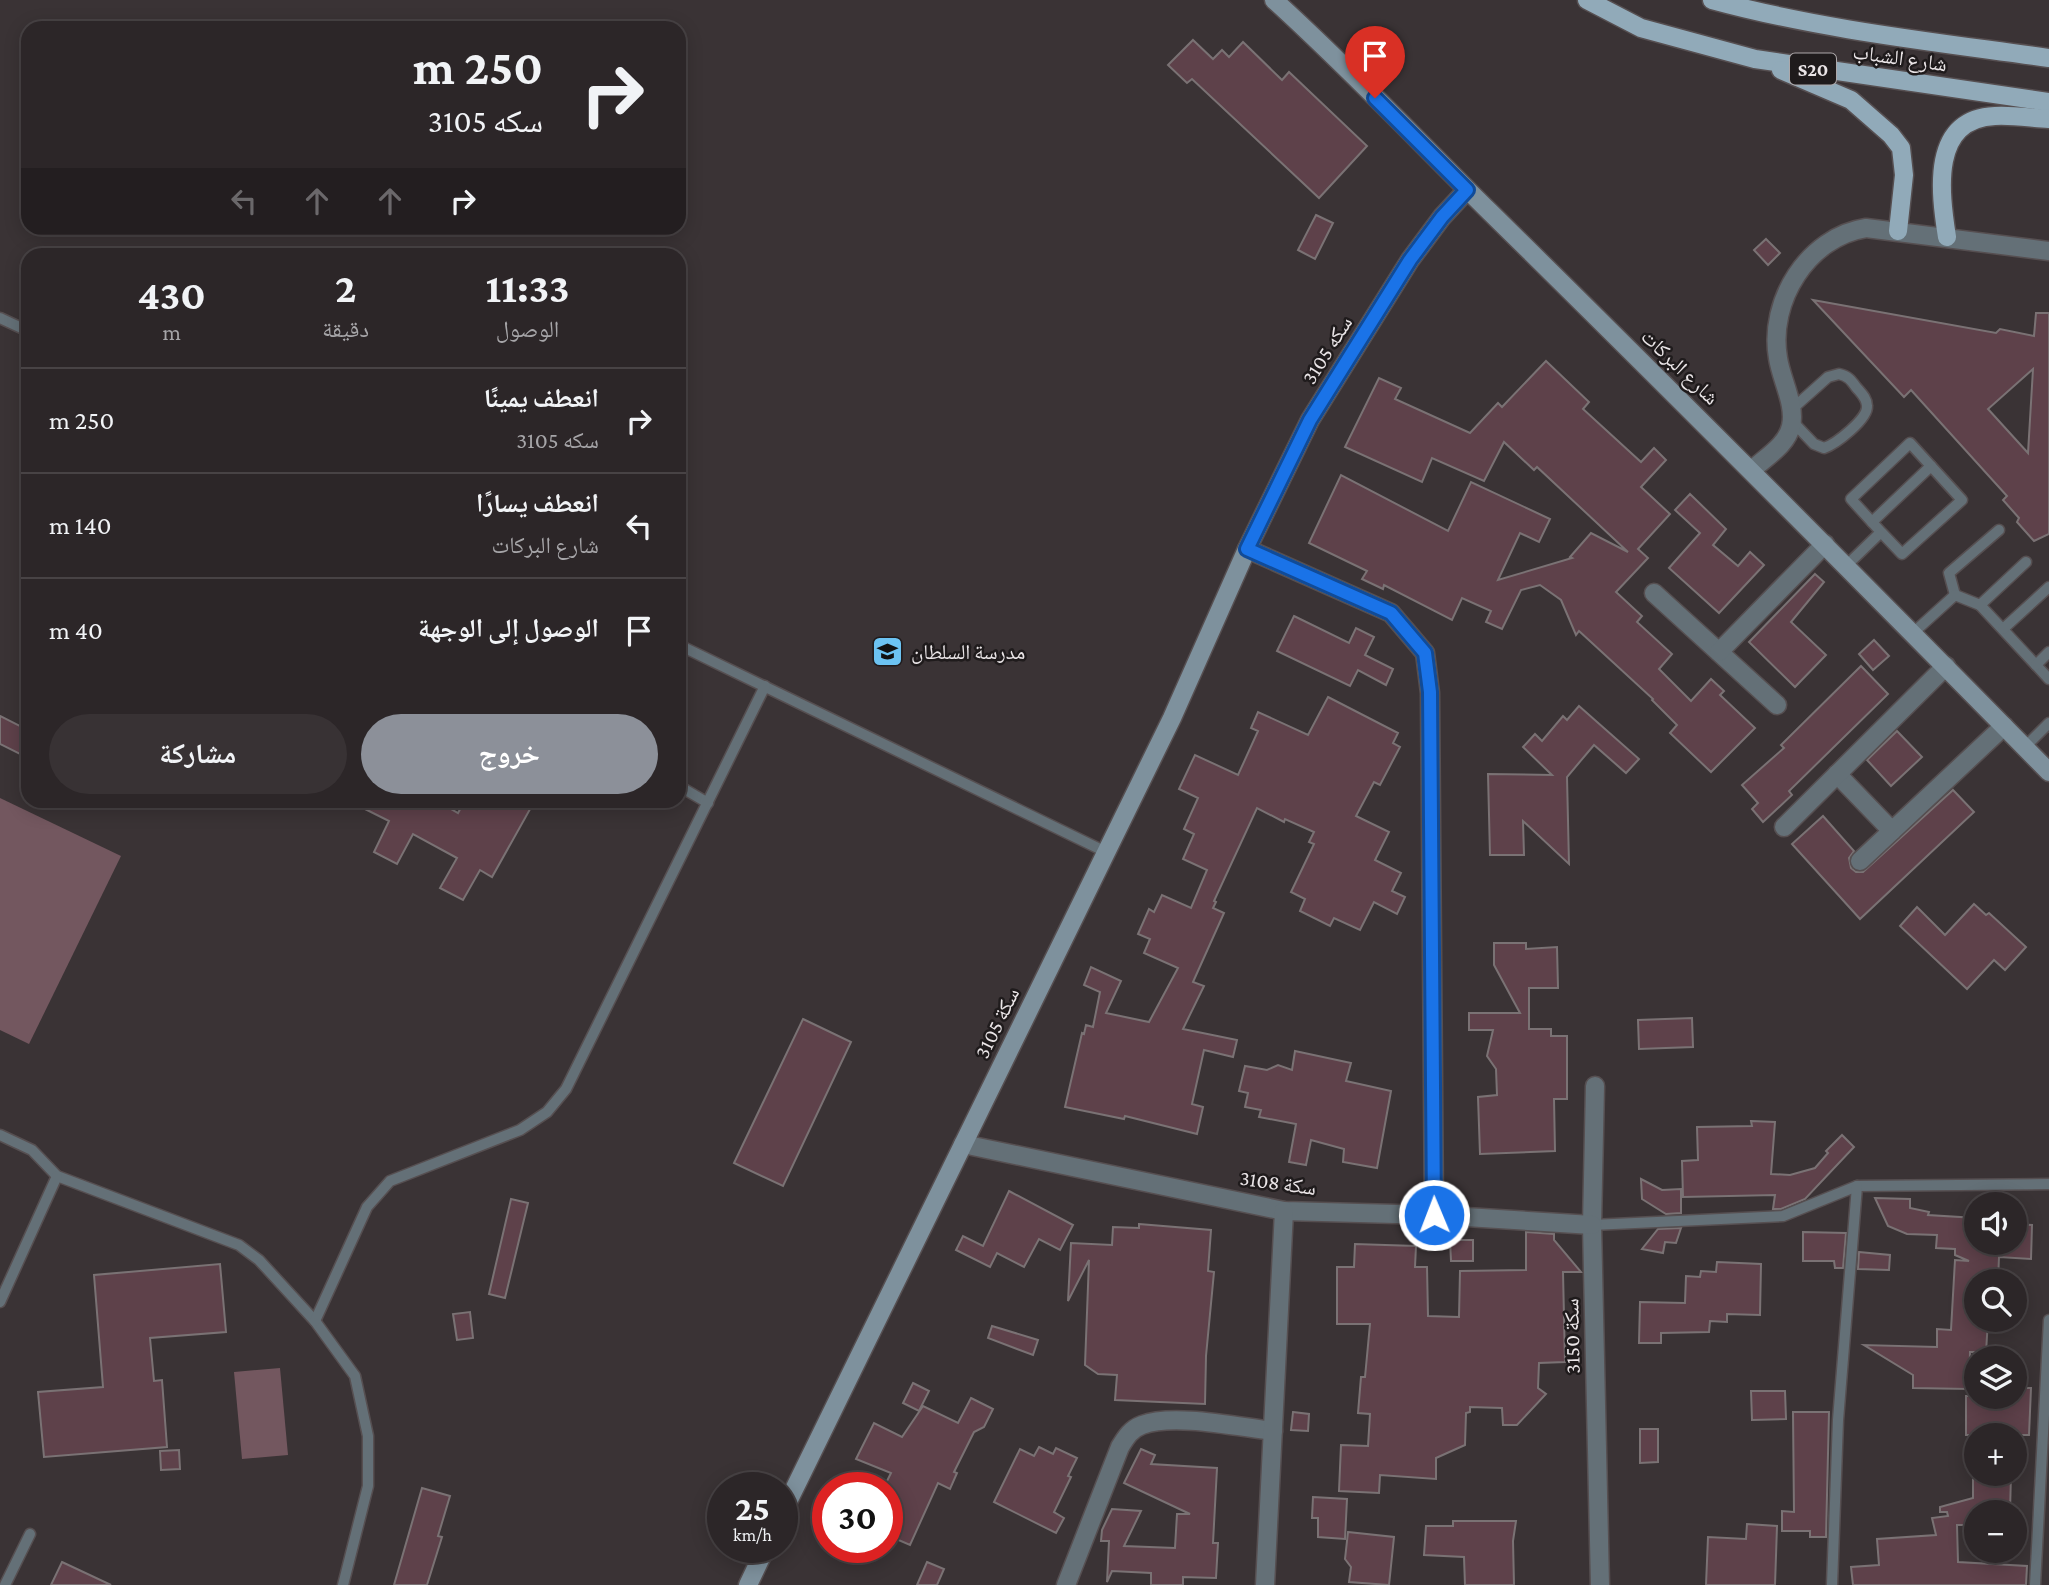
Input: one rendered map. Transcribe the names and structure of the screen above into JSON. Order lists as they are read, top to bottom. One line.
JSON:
{"streets":{"main road":["شارع الشباب","S20"],"street":["سكه 3105","شارع البركات","سكة 3105","سكة 3108","سكة 3150"]},"crossings":[["سكه 3105","شارع البركات"],["سكه 3105","سكة 3105"],["سكة 3105","سكة 3108"],["سكة 3108","سكة 3150"]],"places":{"school or university":["مدرسة السلطان"]},"page":{"turn":["250 m","سكه 3105"],"eta":["11:33","الوصول","2","دقيقة","430","m"],"list":[{"name":"انعطف يمينًا","note":"سكه 3105","value":"250 m"},{"name":"انعطف يسارًا","note":"شارع البركات","value":"140 m"},{"name":"الوصول إلى الوجهة","value":"40 m"}],"buttons":["خروج","مشاركة"],"map_buttons":["+","−"],"speed":"25 km/h","limit":"30"}}
